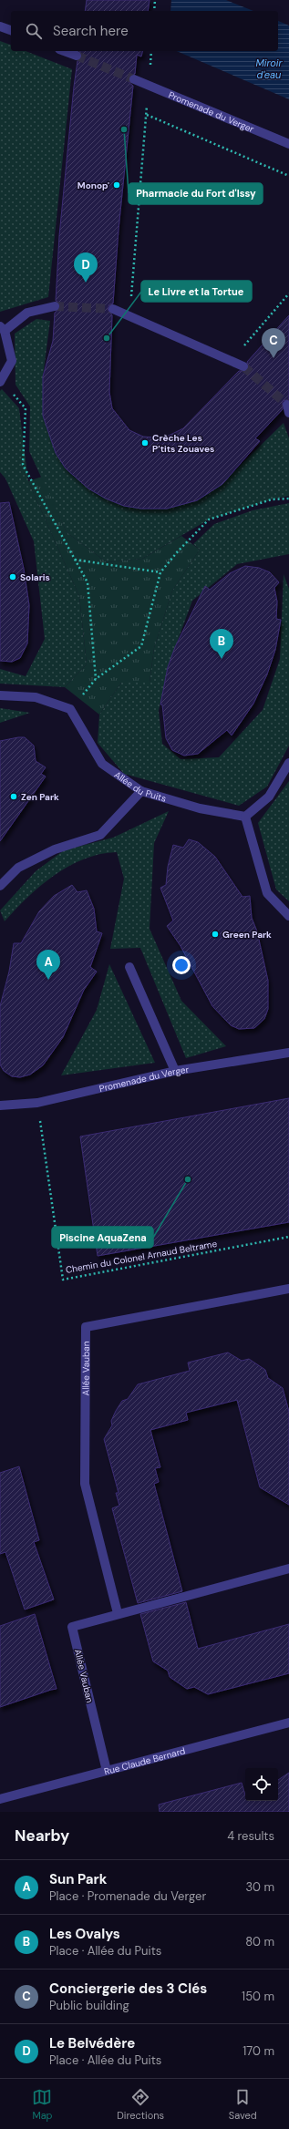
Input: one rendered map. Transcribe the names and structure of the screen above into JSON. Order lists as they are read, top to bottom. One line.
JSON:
{"streets":{"street":["Promenade du Verger","Allée du Puits","Allée Vauban","Rue Claude Bernard"],"path":["Chemin du Colonel Arnaud Beltrame"]},"crossings":[["Promenade du Verger","Chemin du Colonel Arnaud Beltrame"],["Allée Vauban","Rue Claude Bernard"]],"water":["Miroir d'eau"],"places":["Pharmacie du Fort d'Issy","Monop'","Le Livre et la Tortue","Crèche Les P’tits Zouaves","Solaris","Zen Park","Green Park","Piscine AquaZena"],"page":{"search":"Search here","pins":["D","C","B","A"],"heading":["Nearby","4 results"],"list":[{"mark":"A","name":"Sun Park","note":"Place · Promenade du Verger","value":"30 m"},{"mark":"B","name":"Les Ovalys","note":"Place · Allée du Puits","value":"80 m"},{"mark":"C","name":"Conciergerie des 3 Clés","note":"Public building","value":"150 m"},{"mark":"D","name":"Le Belvédère","note":"Place · Allée du Puits","value":"170 m"}],"nav":["Map","Directions","Saved"]}}
